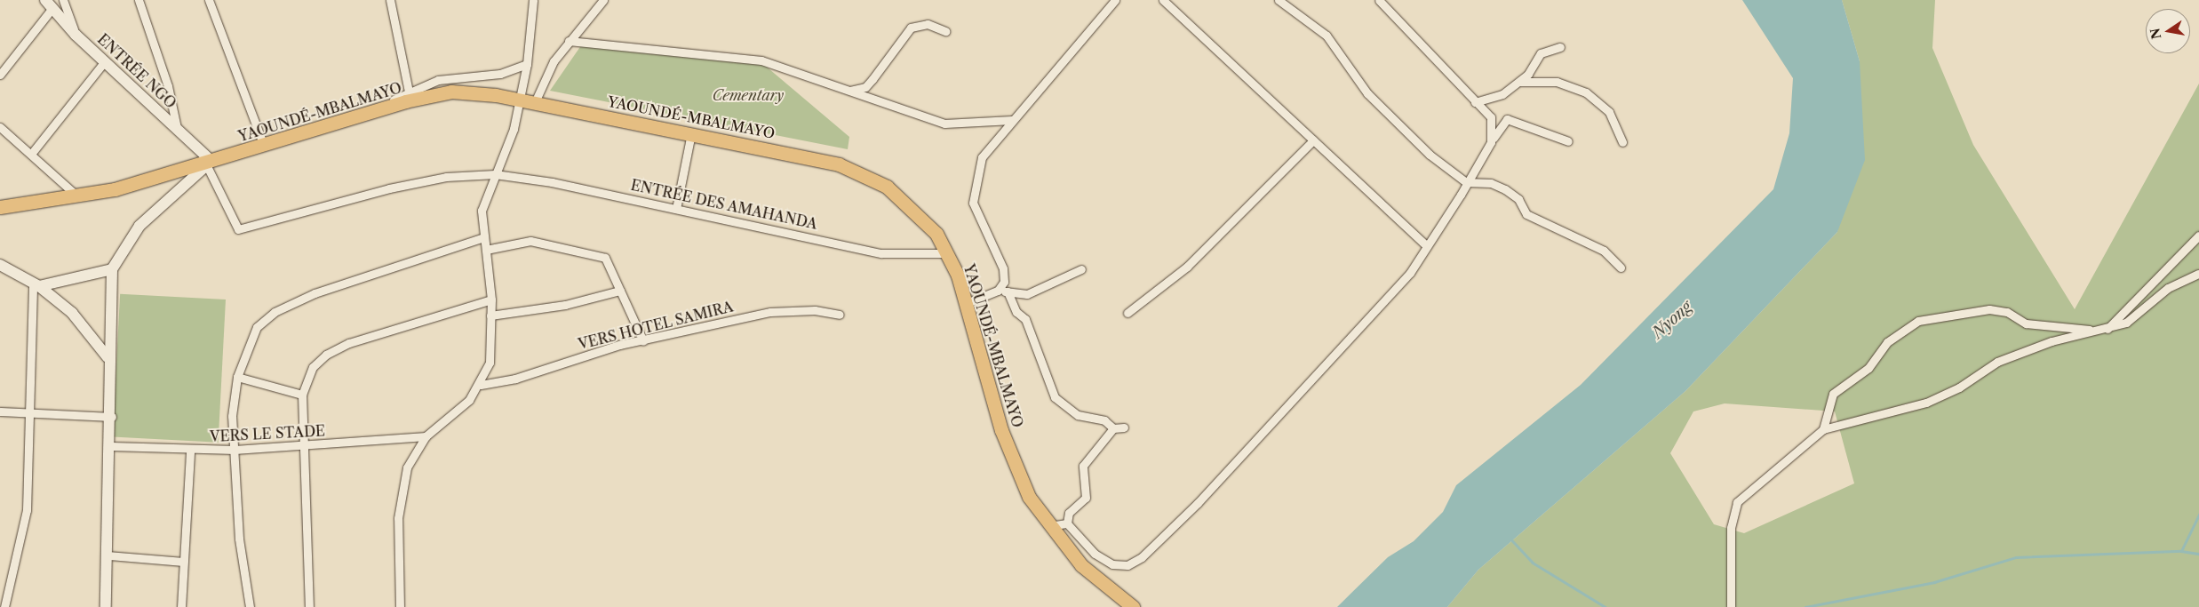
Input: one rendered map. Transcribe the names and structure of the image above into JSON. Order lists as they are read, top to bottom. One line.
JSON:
{"streets":{"highway":["YAOUNDÉ-MBALMAYO"],"street":["ENTRÉE NGO","ENTRÉE DES AMAHANDA","VERS HOTEL SAMIRA","VERS LE STADE"]},"crossings":[["ENTRÉE NGO","YAOUNDÉ-MBALMAYO"],["ENTRÉE NGO","ENTRÉE DES AMAHANDA"],["YAOUNDÉ-MBALMAYO","ENTRÉE DES AMAHANDA"]],"water":["Nyong"],"parks":["Cementary"],"north":"left"}
